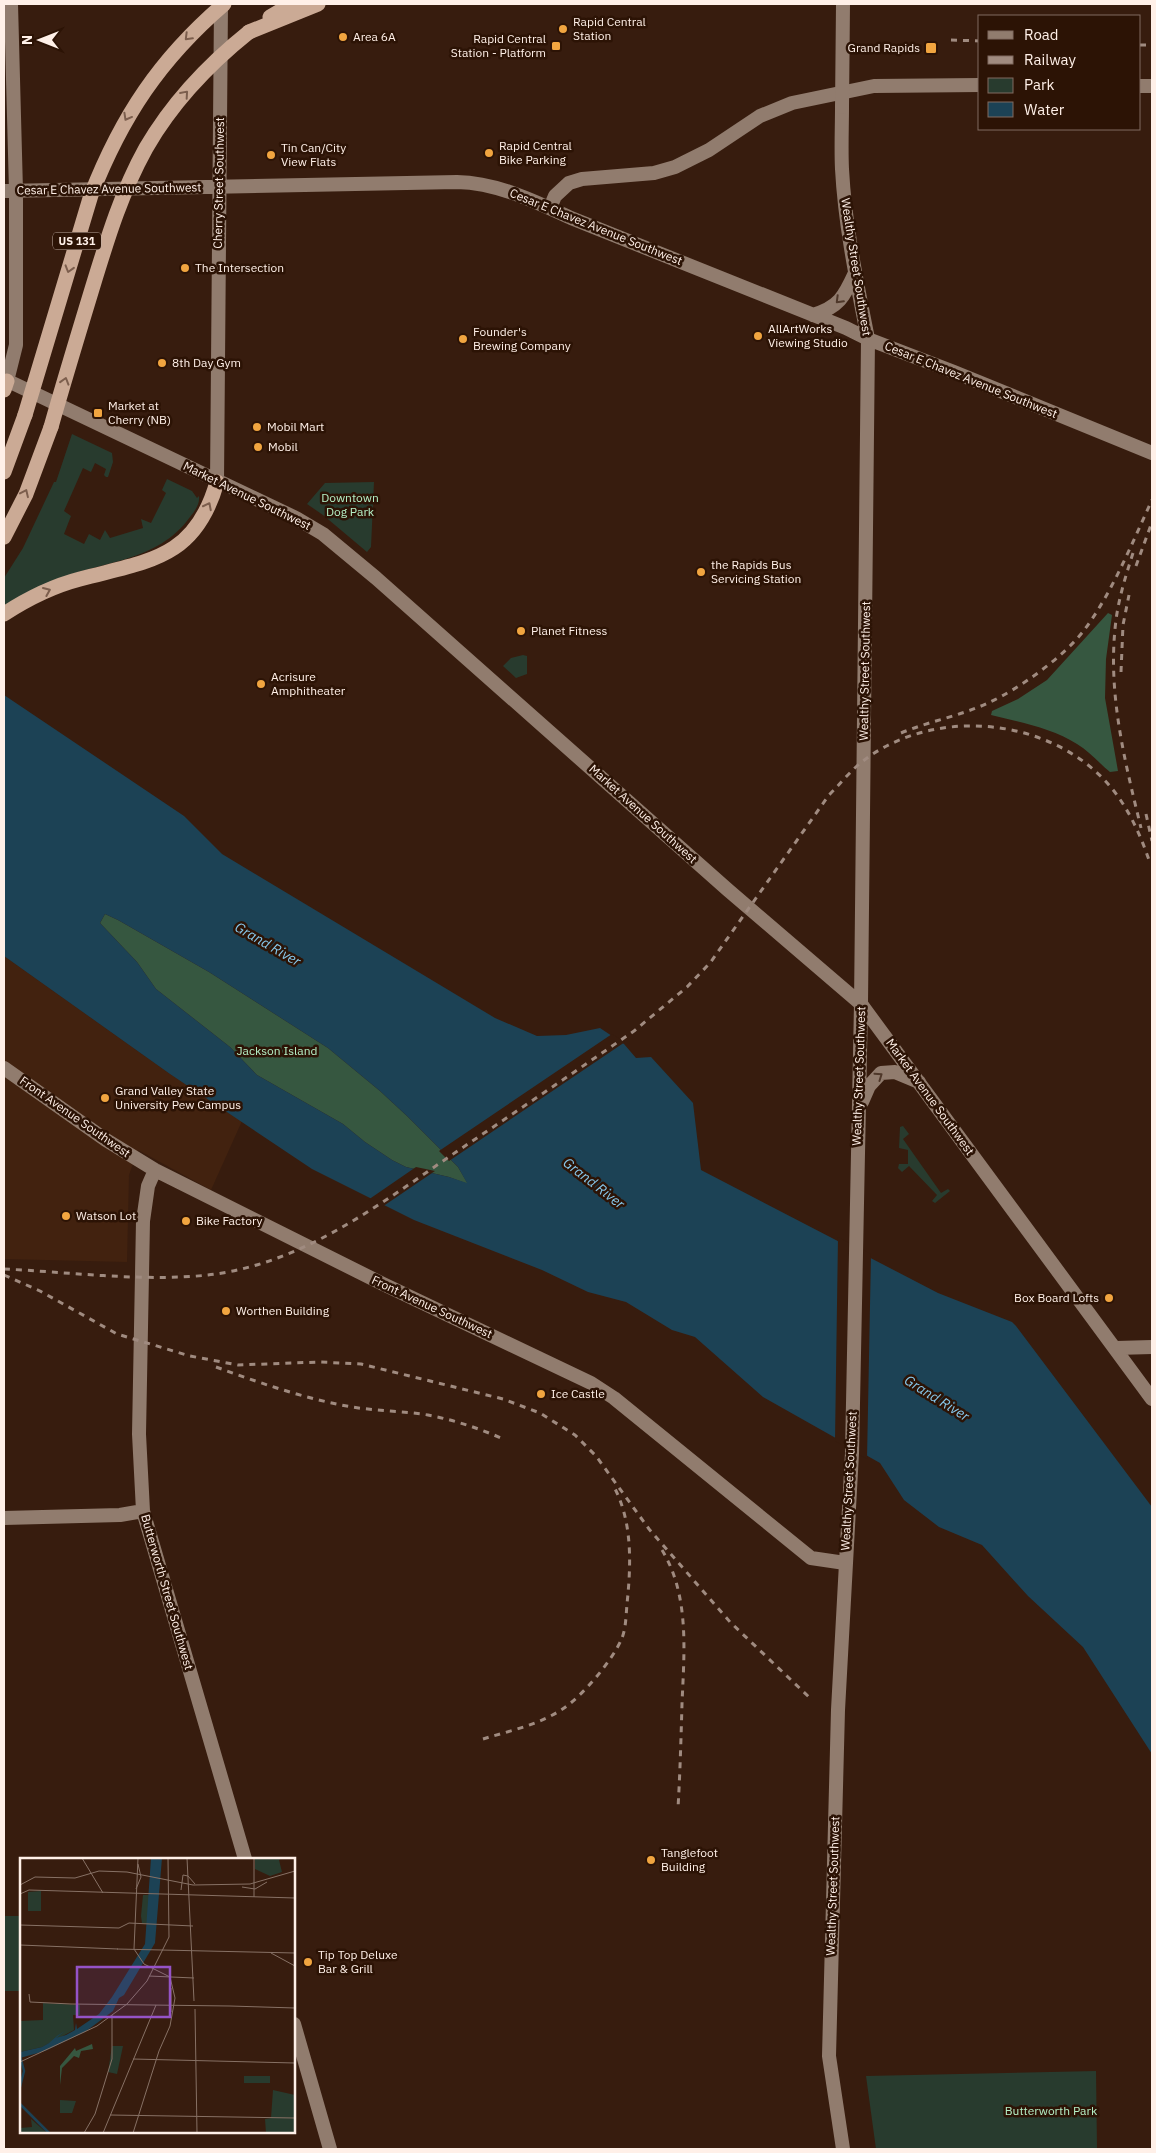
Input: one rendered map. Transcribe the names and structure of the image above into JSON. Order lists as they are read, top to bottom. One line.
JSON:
{"streets":{"highway":["US 131"],"main road":["Cherry Street Southwest","Cesar E Chavez Avenue Southwest","Wealthy Street Southwest","Market Avenue Southwest","Front Avenue Southwest","Butterworth Street Southwest"]},"crossings":[["Cherry Street Southwest","Cesar E Chavez Avenue Southwest"],["Cherry Street Southwest","US 131"],["Cherry Street Southwest","Market Avenue Southwest"],["Cesar E Chavez Avenue Southwest","Wealthy Street Southwest"],["Wealthy Street Southwest","Market Avenue Southwest"],["Wealthy Street Southwest","Front Avenue Southwest"],["Front Avenue Southwest","Butterworth Street Southwest"]],"water":["Grand River"],"parks":["Downtown Dog Park","Jackson Island","Butterworth Park"],"places":{"other":["Rapid Central Station","Area 6A","Rapid Central Bike Parking","Tin Can/City View Flats","The Intersection","AllArtWorks Viewing Studio","Founder's Brewing Company","8th Day Gym","Mobil Mart","Mobil","the Rapids Bus Servicing Station","Planet Fitness","Acrisure Amphitheater","Grand Valley State University Pew Campus","Watson Lot","Bike Factory","Box Board Lofts","Worthen Building","Ice Castle","Tanglefoot Building","Tip Top Deluxe Bar & Grill"],"transit":["Rapid Central Station - Platform","Grand Rapids","Market at Cherry (NB)"]},"legend":["Road","Railway","Park","Water"],"north":"left"}
